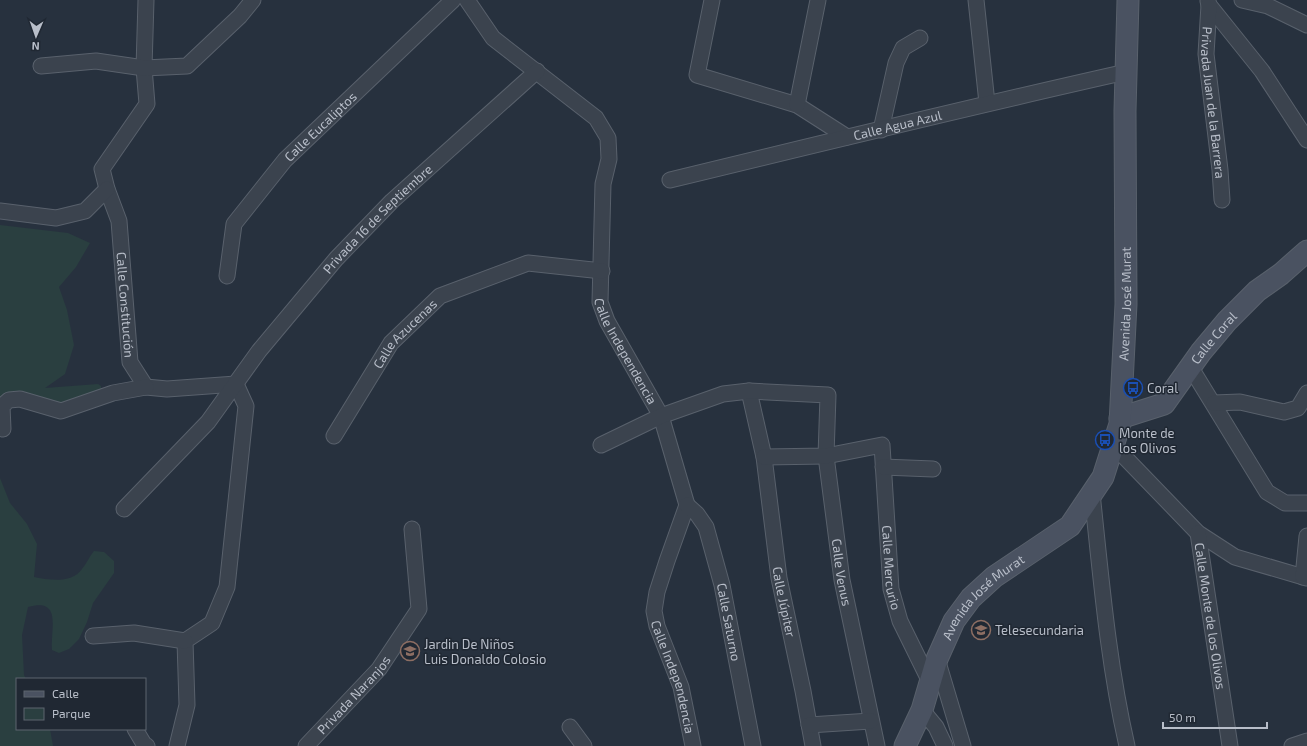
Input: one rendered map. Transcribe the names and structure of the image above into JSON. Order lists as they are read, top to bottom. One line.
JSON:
{"streets":{"street":["Privada Juan de la Barrera","Calle Agua Azul","Calle Eucaliptos","Privada 16 de Septiembre","Calle Constitución","Avenida José Murat","Calle Azucenas","Calle Coral","Calle Independencia","Calle Mercurio","Calle Venus","Calle Júpiter","Calle Monte de los Olivos","Calle Saturno","Privada Naranjos"]},"crossings":[["Calle Agua Azul","Avenida José Murat"],["Privada 16 de Septiembre","Calle Independencia"],["Avenida José Murat","Calle Coral"],["Avenida José Murat","Calle Mercurio"],["Avenida José Murat","Calle Monte de los Olivos"],["Calle Azucenas","Calle Independencia"],["Calle Independencia","Calle Saturno"],["Calle Mercurio","Calle Venus"],["Calle Venus","Calle Júpiter"]],"places":{"bus stop":["Coral","Monte de los Olivos"],"school or university":["Telesecundaria","Jardin De Niños Luis Donaldo Colosio"]},"legend":["Calle","Parque"],"scale_bar":"50 m","north":"bottom"}
